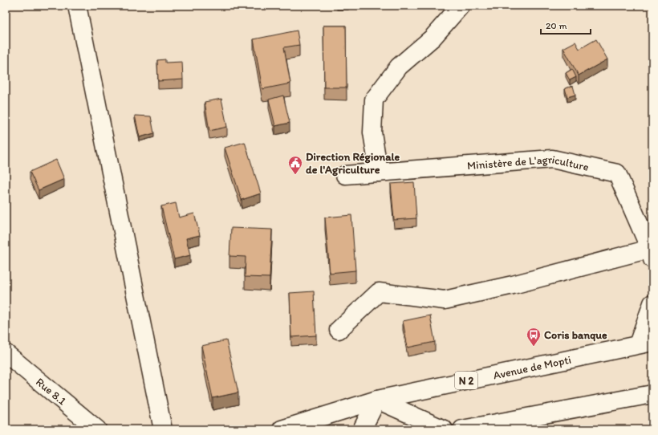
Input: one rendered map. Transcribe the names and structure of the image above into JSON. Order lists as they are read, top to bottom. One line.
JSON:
{"streets":{"street":["Ministère de L'agriculture","Avenue de Mopti","N 2","Rue 8.1"]},"places":{"public building":["Direction Régionale de l'Agriculture"],"bus stop":["Coris banque"]},"scale_bar":"20 m"}
